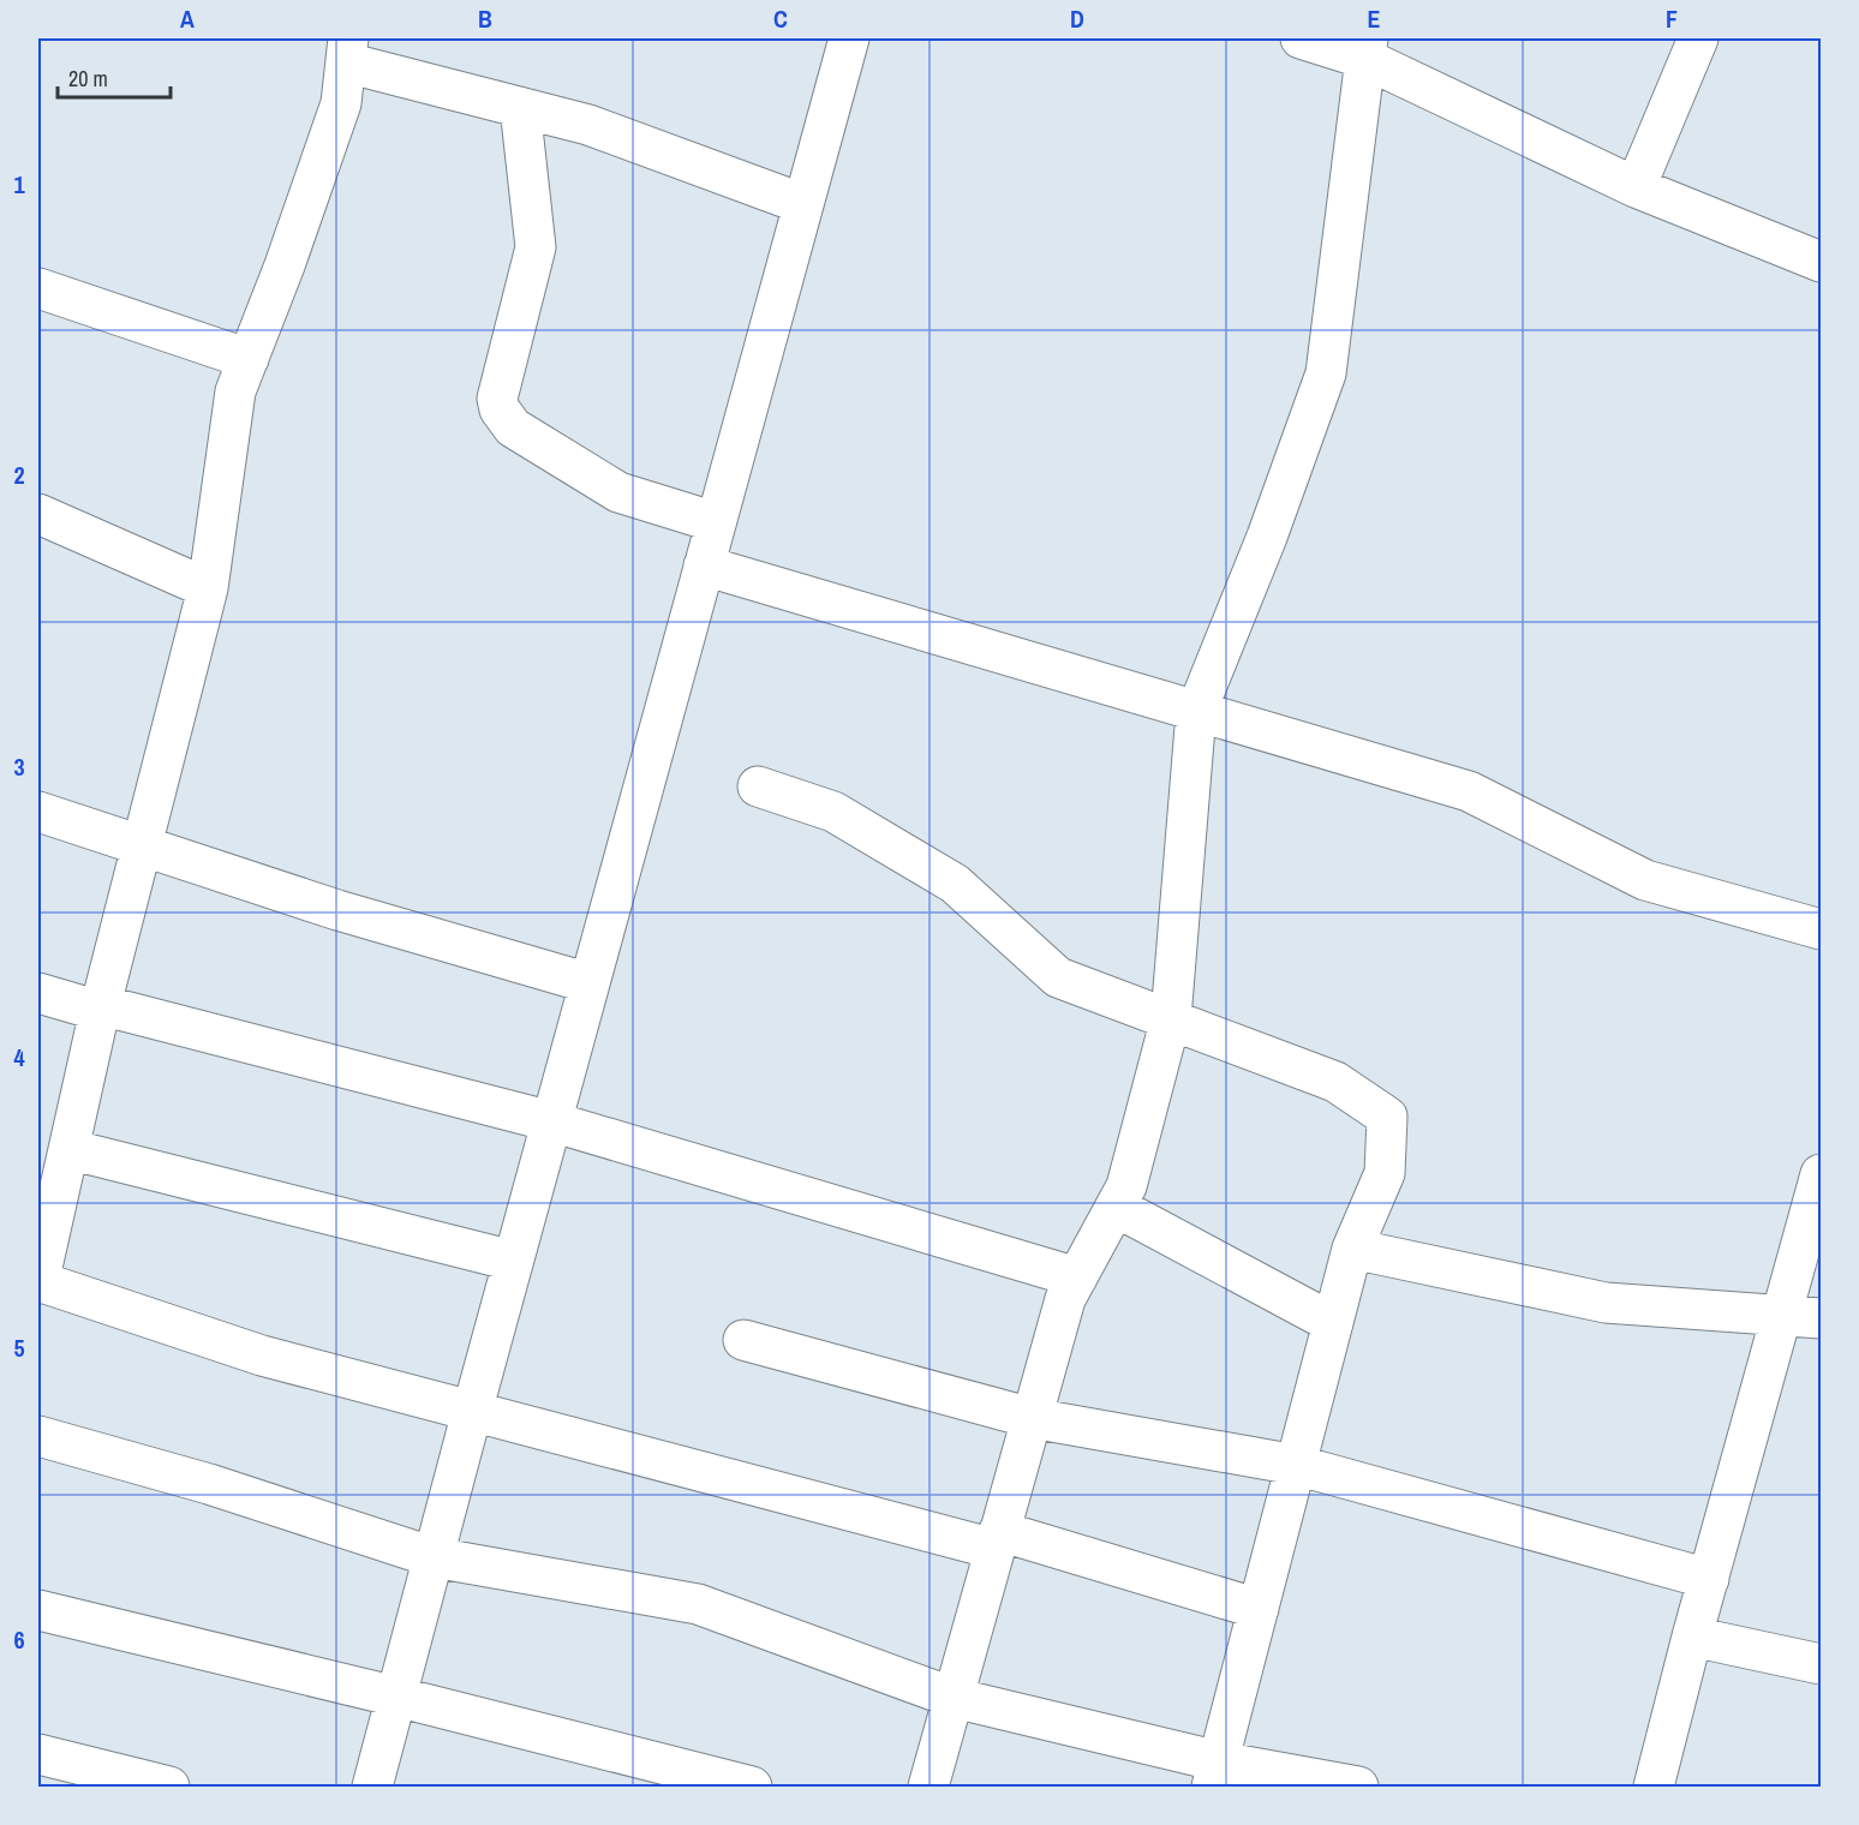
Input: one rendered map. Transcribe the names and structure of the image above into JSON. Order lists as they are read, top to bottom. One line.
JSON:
{"scale_bar":"20 m","grid":{"columns":["A","B","C","D","E","F"],"rows":["1","2","3","4","5","6"]}}
